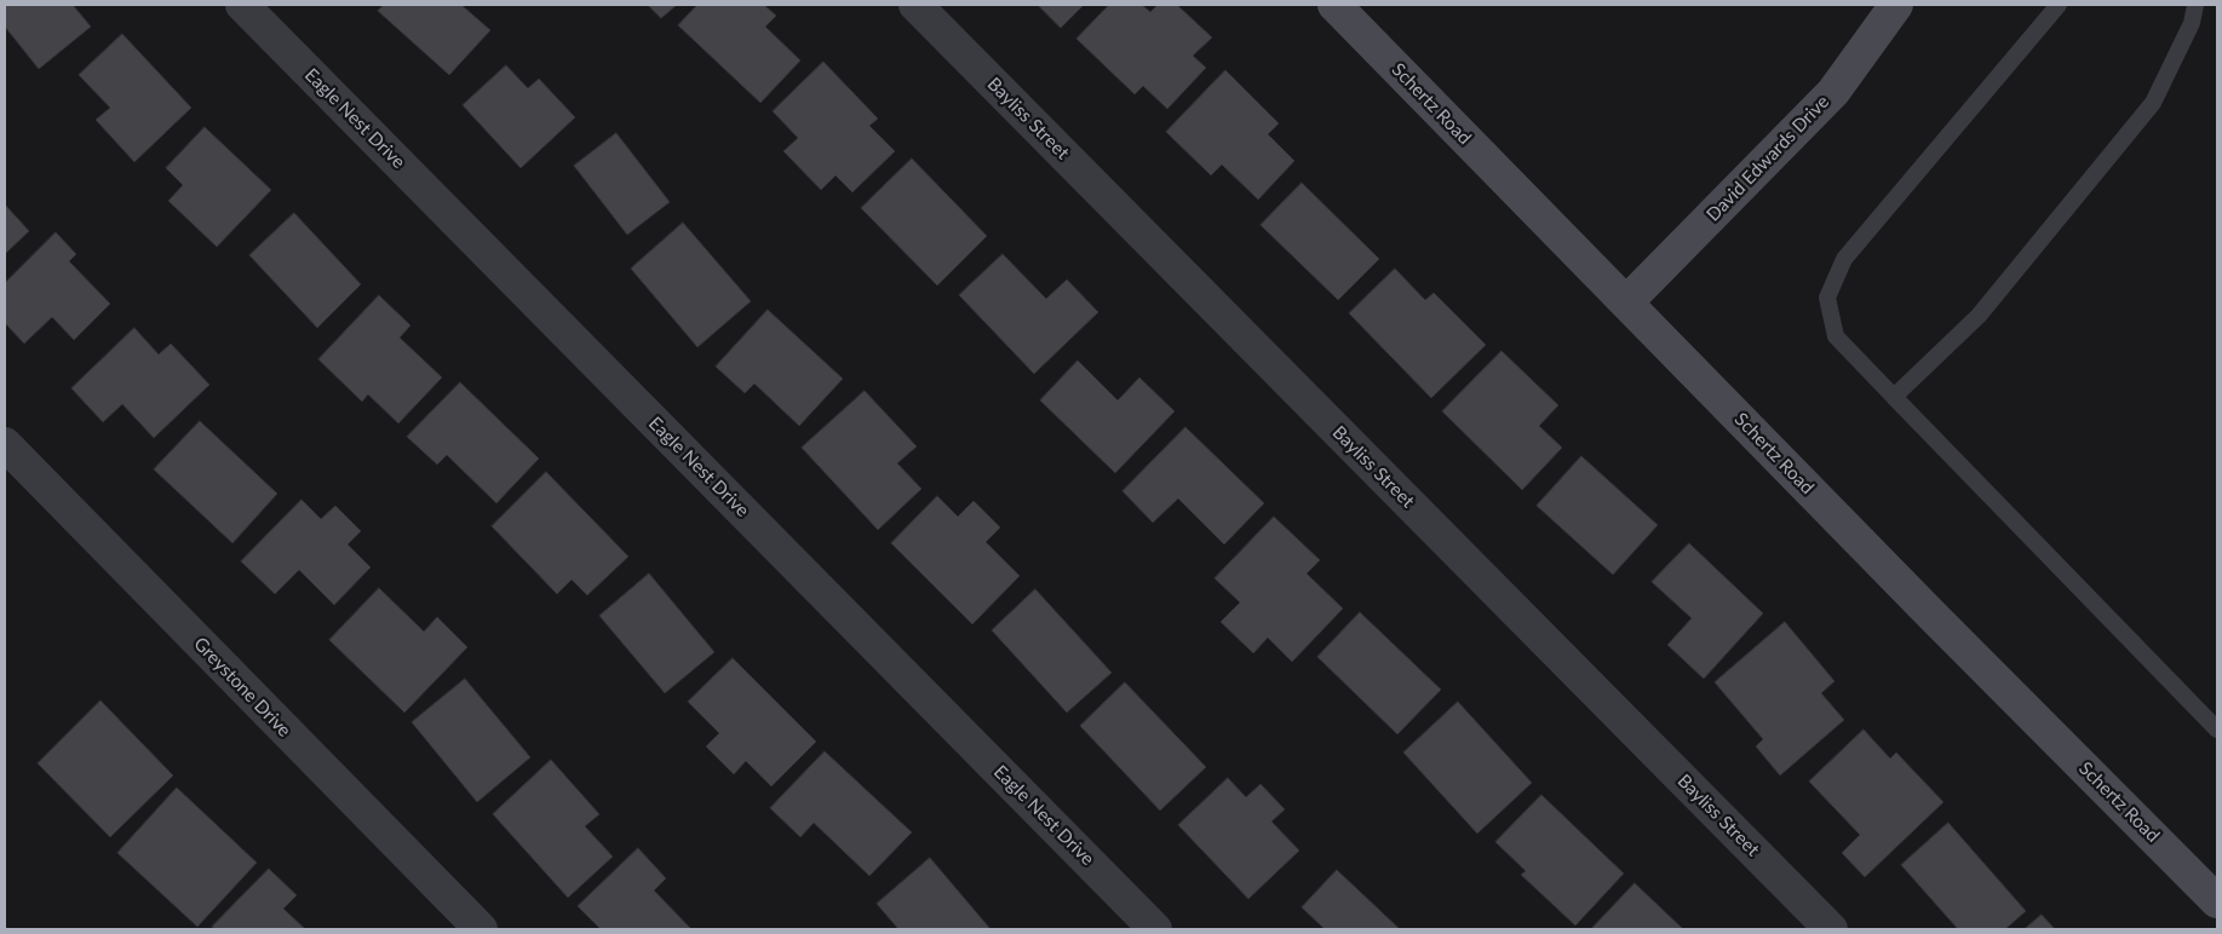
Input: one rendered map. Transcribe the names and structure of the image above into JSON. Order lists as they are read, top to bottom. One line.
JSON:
{"streets":{"street":["Schertz Road","Eagle Nest Drive","Bayliss Street","David Edwards Drive","Greystone Drive"]},"crossings":[["Schertz Road","David Edwards Drive"]]}
